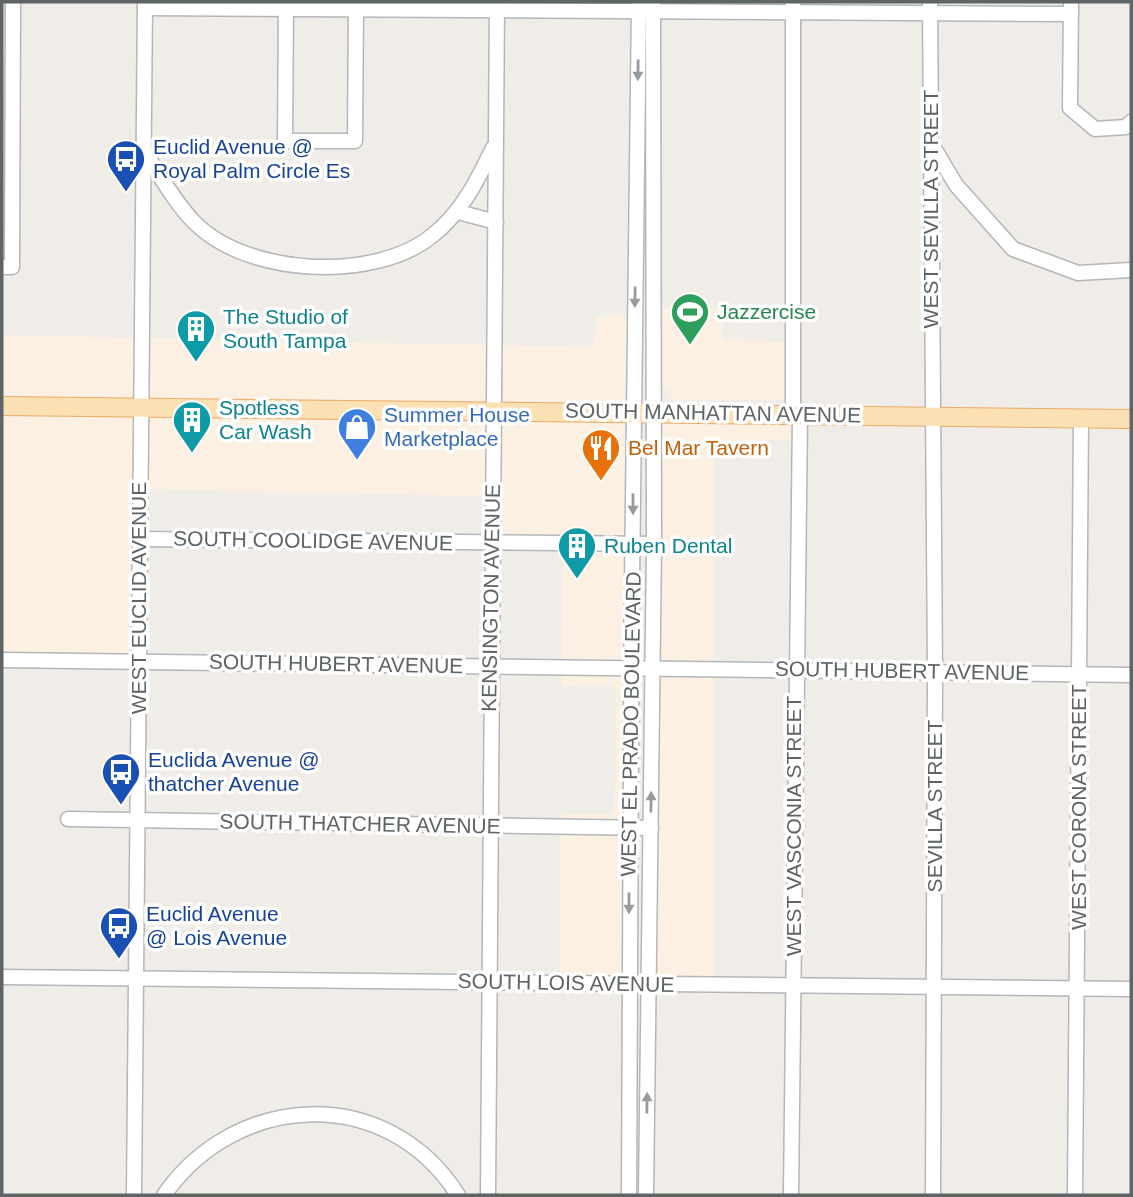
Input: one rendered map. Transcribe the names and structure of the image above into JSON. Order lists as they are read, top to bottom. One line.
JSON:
{"streets":{"main road":["SOUTH MANHATTAN AVENUE"],"street":["WEST SEVILLA STREET","SOUTH COOLIDGE AVENUE","WEST EUCLID AVENUE","KENSINGTON AVENUE","SOUTH HUBERT AVENUE","WEST EL PRADO BOULEVARD","SEVILLA STREET","WEST CORONA STREET","SOUTH THATCHER AVENUE","WEST VASCONIA STREET","SOUTH LOIS AVENUE"]},"crossings":[["WEST SEVILLA STREET","SOUTH MANHATTAN AVENUE"],["WEST SEVILLA STREET","SEVILLA STREET"],["SOUTH MANHATTAN AVENUE","WEST EUCLID AVENUE"],["SOUTH MANHATTAN AVENUE","KENSINGTON AVENUE"],["SOUTH MANHATTAN AVENUE","WEST EL PRADO BOULEVARD"],["SOUTH MANHATTAN AVENUE","SEVILLA STREET"],["SOUTH MANHATTAN AVENUE","WEST CORONA STREET"],["SOUTH MANHATTAN AVENUE","WEST VASCONIA STREET"],["SOUTH COOLIDGE AVENUE","WEST EUCLID AVENUE"],["SOUTH COOLIDGE AVENUE","KENSINGTON AVENUE"],["SOUTH COOLIDGE AVENUE","WEST EL PRADO BOULEVARD"],["WEST EUCLID AVENUE","SOUTH HUBERT AVENUE"],["WEST EUCLID AVENUE","SOUTH THATCHER AVENUE"],["WEST EUCLID AVENUE","SOUTH LOIS AVENUE"],["KENSINGTON AVENUE","SOUTH HUBERT AVENUE"],["KENSINGTON AVENUE","SOUTH THATCHER AVENUE"],["KENSINGTON AVENUE","SOUTH LOIS AVENUE"],["SOUTH HUBERT AVENUE","WEST EL PRADO BOULEVARD"],["SOUTH HUBERT AVENUE","SEVILLA STREET"],["SOUTH HUBERT AVENUE","WEST CORONA STREET"],["SOUTH HUBERT AVENUE","WEST VASCONIA STREET"],["WEST EL PRADO BOULEVARD","SOUTH THATCHER AVENUE"],["WEST EL PRADO BOULEVARD","SOUTH LOIS AVENUE"],["SEVILLA STREET","SOUTH LOIS AVENUE"],["WEST CORONA STREET","SOUTH LOIS AVENUE"],["WEST VASCONIA STREET","SOUTH LOIS AVENUE"]],"places":{"bus stop":["Euclid Avenue @ Royal Palm Circle Es","Euclida Avenue @ thatcher Avenue","Euclid Avenue @ Lois Avenue"],"sports":["Jazzercise"],"building":["The Studio of South Tampa","Spotless Car Wash","Ruben Dental"],"shop":["Summer House Marketplace"],"restaurant":["Bel Mar Tavern"]}}
